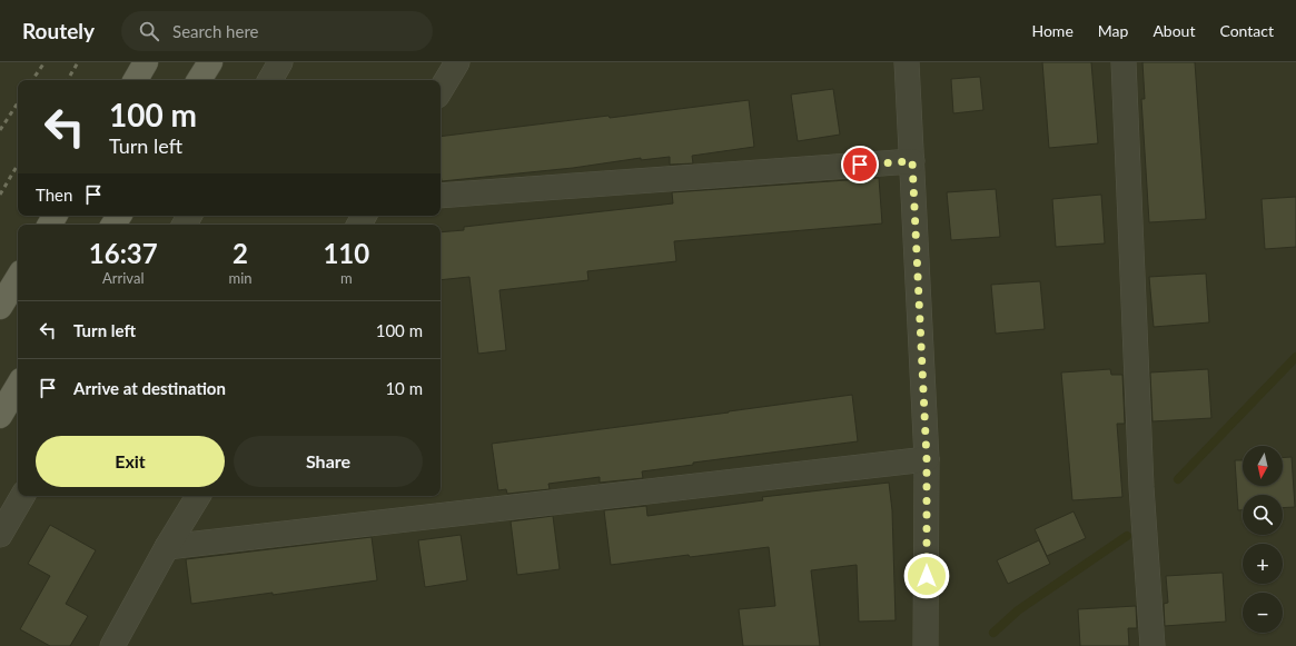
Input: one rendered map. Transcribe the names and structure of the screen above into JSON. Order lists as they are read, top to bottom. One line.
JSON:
{"north":"bottom","page":{"header":"Routely","search":"Search here","nav":["Home","Map","About","Contact"],"turn":["100 m","Turn left"],"then":"Then","eta":["16:37","Arrival","2","min","110","m"],"list":[{"name":"Turn left","value":"100 m"},{"name":"Arrive at destination","value":"10 m"}],"buttons":["Exit","Share"],"map_buttons":["+","−"]}}
